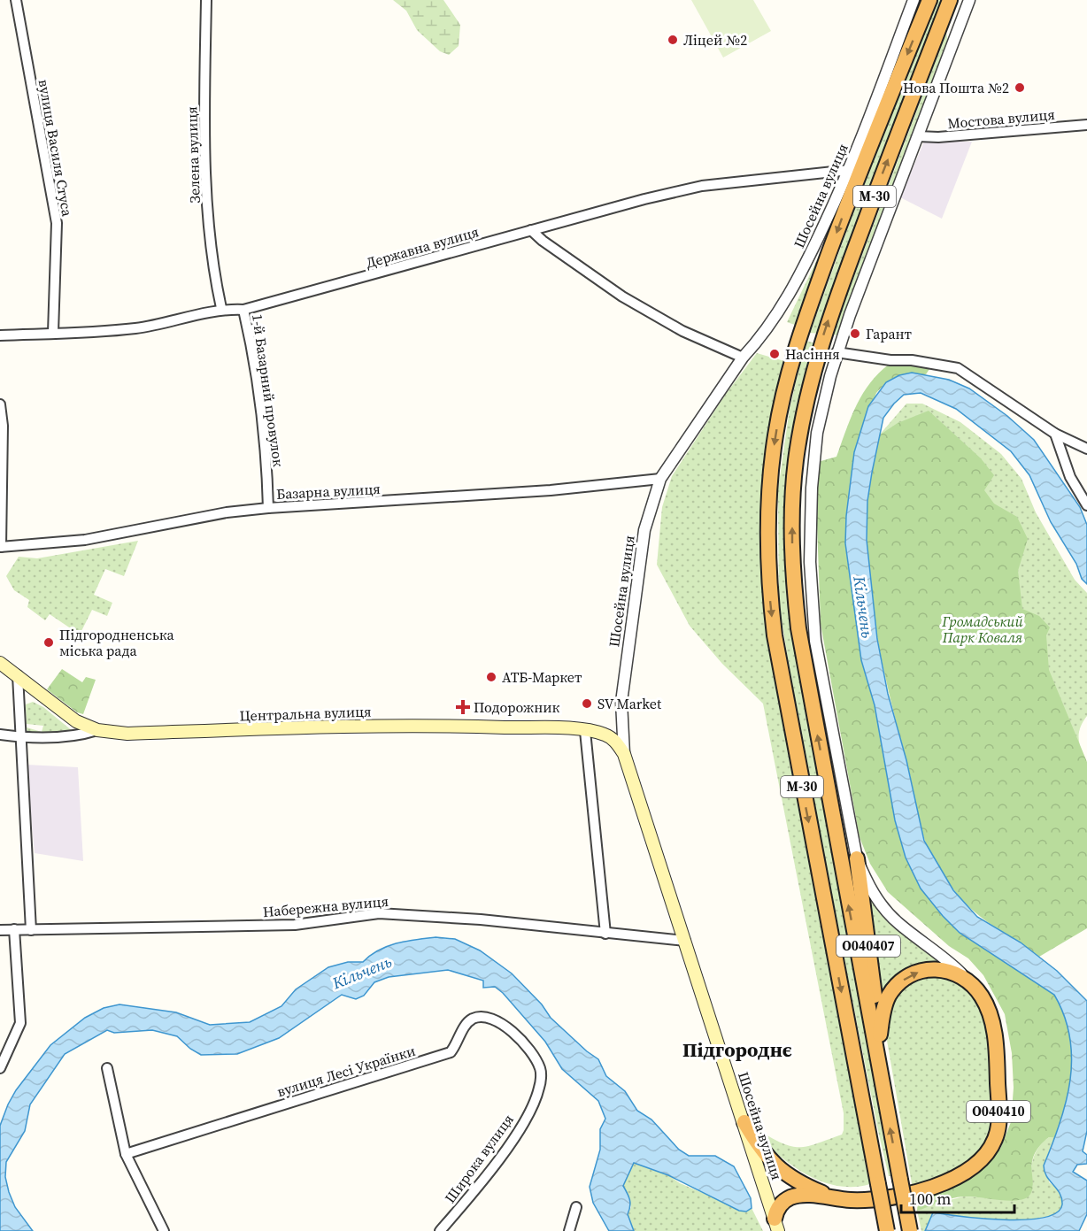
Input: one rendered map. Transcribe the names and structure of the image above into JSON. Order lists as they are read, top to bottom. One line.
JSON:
{"streets":{"highway":["М-30","О040407","О040410"],"main road":["Шосейна вулиця","Центральна вулиця"],"street":["Мостова вулиця","вулиця Василя Стуса","Зелена вулиця","Державна вулиця","1-й Базарний провулок","Базарна вулиця","Набережна вулиця","вулиця Лесі Українки","Широка вулиця"]},"crossings":[["Мостова вулиця","О040407"],["вулиця Василя Стуса","Державна вулиця"],["Зелена вулиця","Державна вулиця"],["Шосейна вулиця","Державна вулиця"],["Шосейна вулиця","Базарна вулиця"],["Шосейна вулиця","Центральна вулиця"],["Шосейна вулиця","Набережна вулиця"],["Шосейна вулиця","О040410"],["М-30","О040410"],["Державна вулиця","1-й Базарний провулок"],["1-й Базарний провулок","Базарна вулиця"],["О040407","О040410"],["вулиця Лесі Українки","Широка вулиця"]],"districts":["Підгороднє"],"water":["Кільчень"],"parks":["Громадський Парк Коваля"],"places":{"other":["Ліцей №2","Нова Пошта №2","Гарант","Насіння","Підгородненська міська рада","АТБ-Маркет","SV Market"],"health":["Подорожник"]},"scale_bar":"100 m"}
